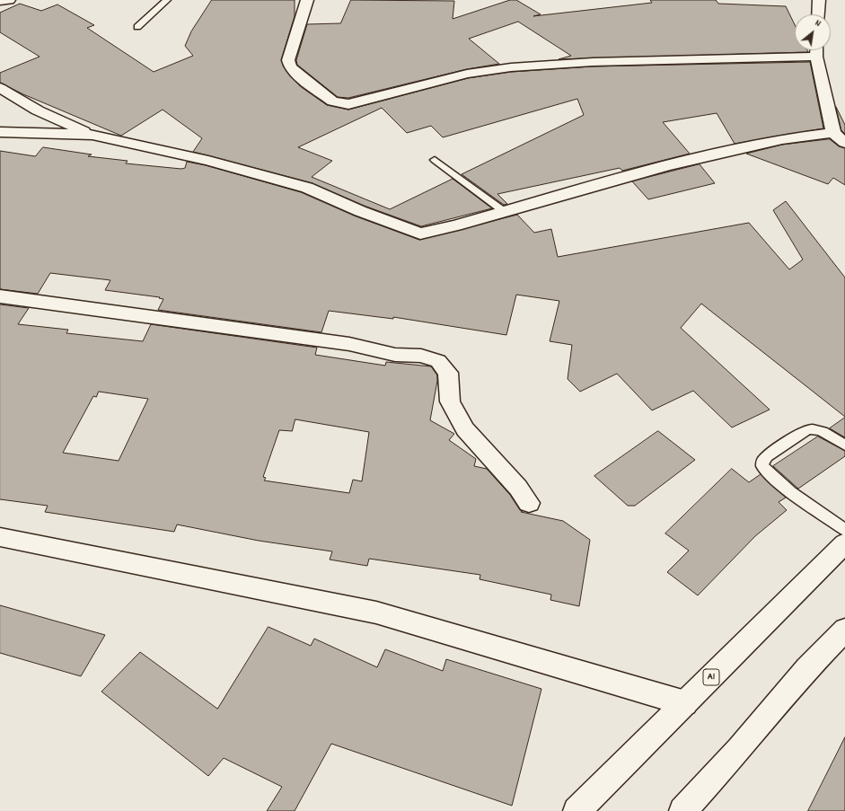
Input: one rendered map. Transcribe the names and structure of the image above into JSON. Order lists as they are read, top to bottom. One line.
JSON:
{"streets":{"main road":["A1"]},"north":"top right"}
